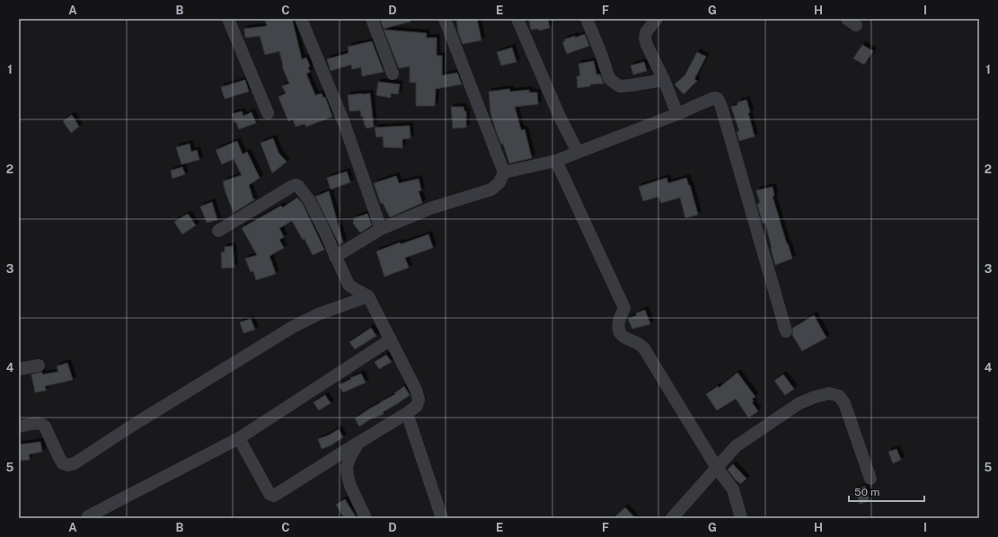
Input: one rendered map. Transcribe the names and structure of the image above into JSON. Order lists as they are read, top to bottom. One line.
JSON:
{"scale_bar":"50 m","grid":{"columns":["A","B","C","D","E","F","G","H","I"],"rows":["1","2","3","4","5"]}}
